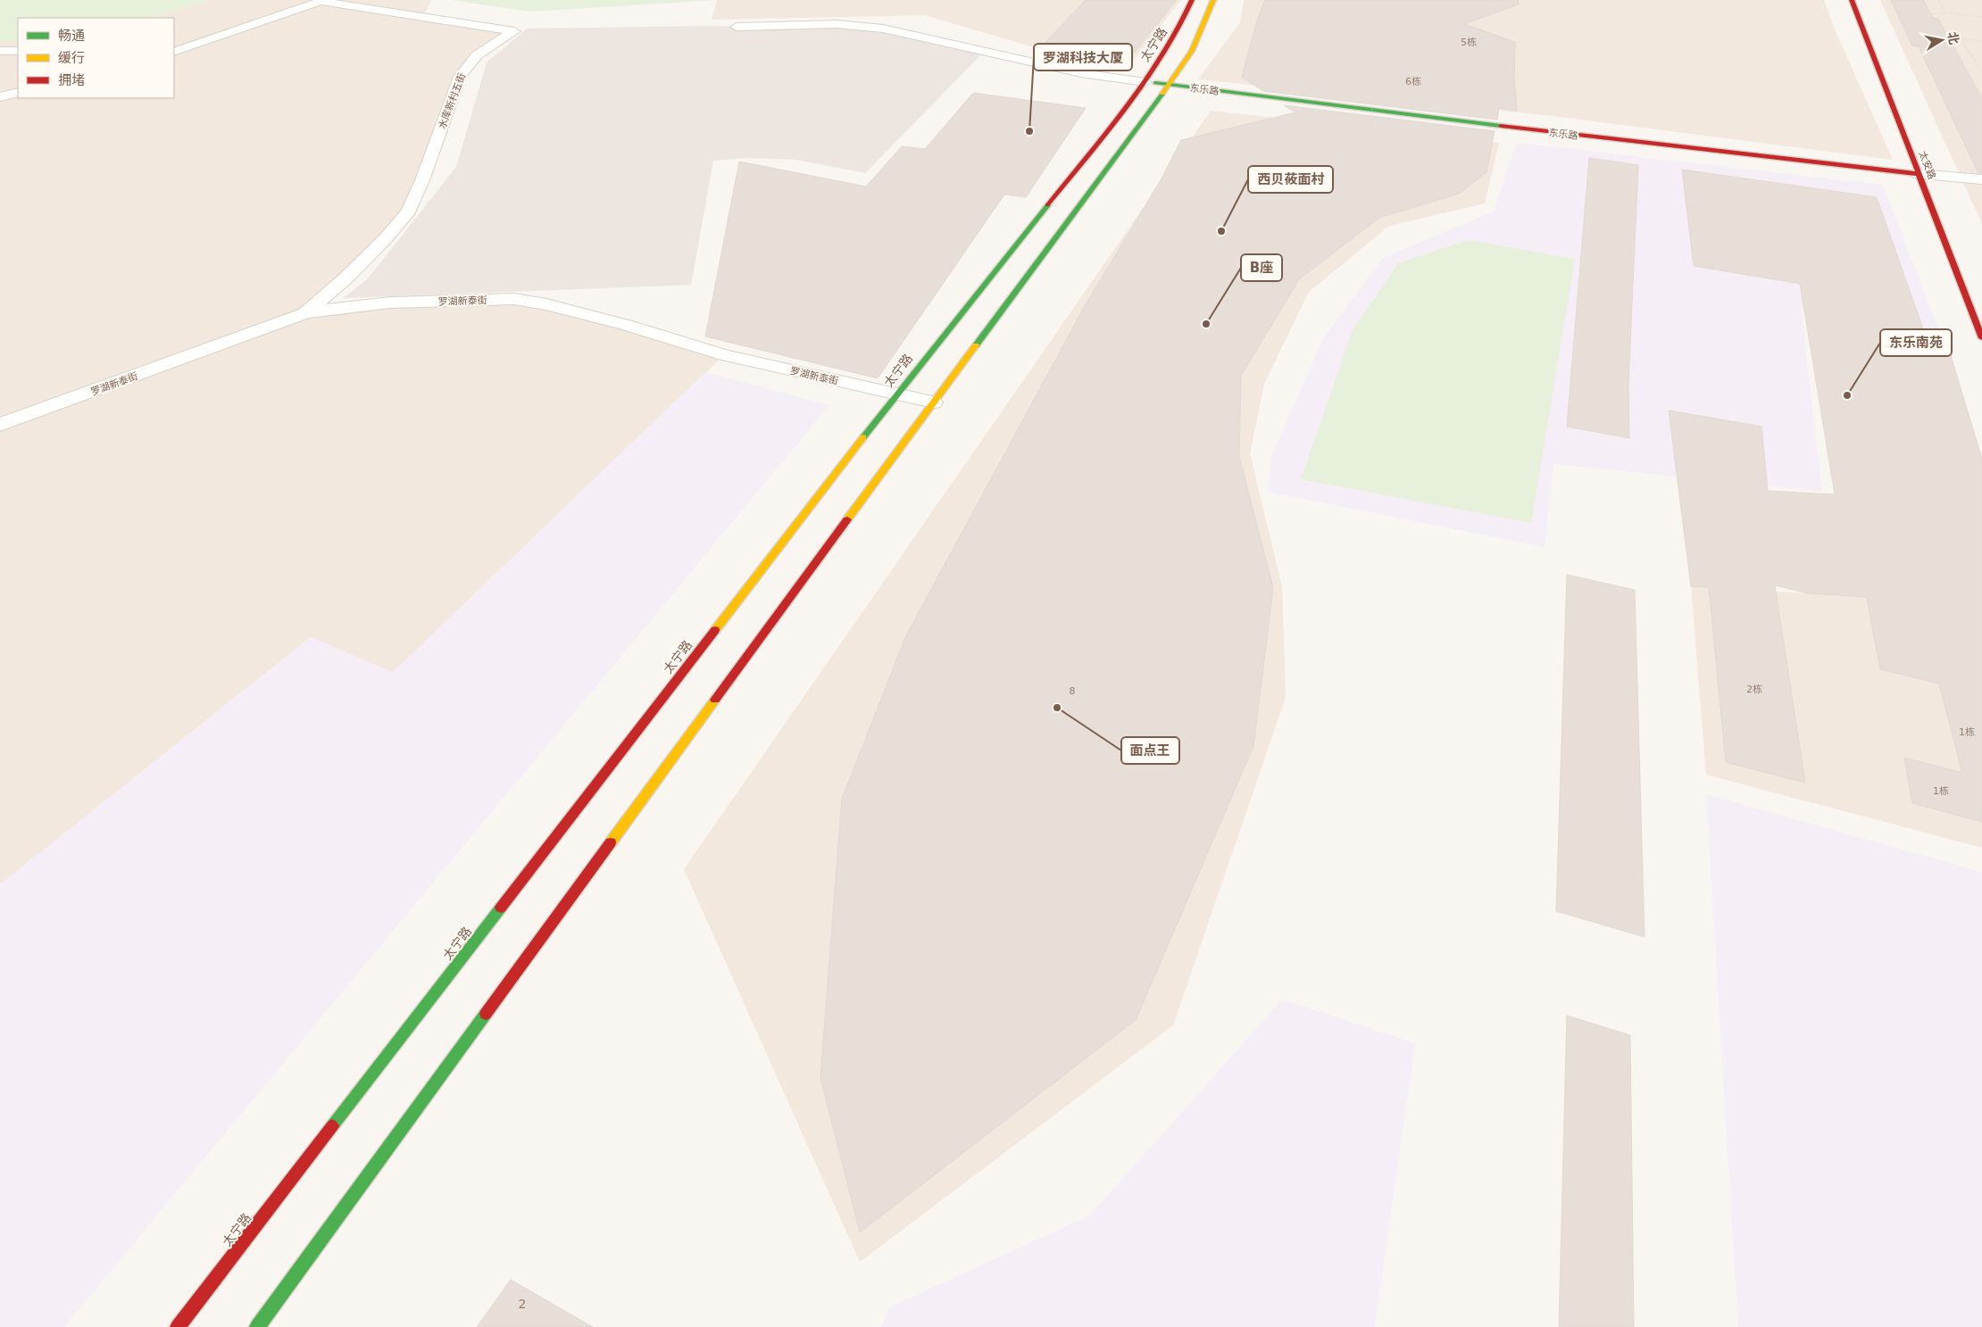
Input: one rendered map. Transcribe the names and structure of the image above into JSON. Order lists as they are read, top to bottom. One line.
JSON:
{"streets":{"main road":["太宁路","东乐路","太安路"],"street":["水库新村五街","罗湖新泰街"]},"crossings":[["太宁路","东乐路"],["太宁路","罗湖新泰街"],["东乐路","太安路"],["水库新村五街","罗湖新泰街"]],"places":["罗湖科技大厦","西贝莜面村","B座","东乐南苑","面点王"],"house_numbers":["5栋","6栋","2栋","8","1栋","1栋","2"],"legend":["畅通","缓行","拥堵"],"north":"right"}
